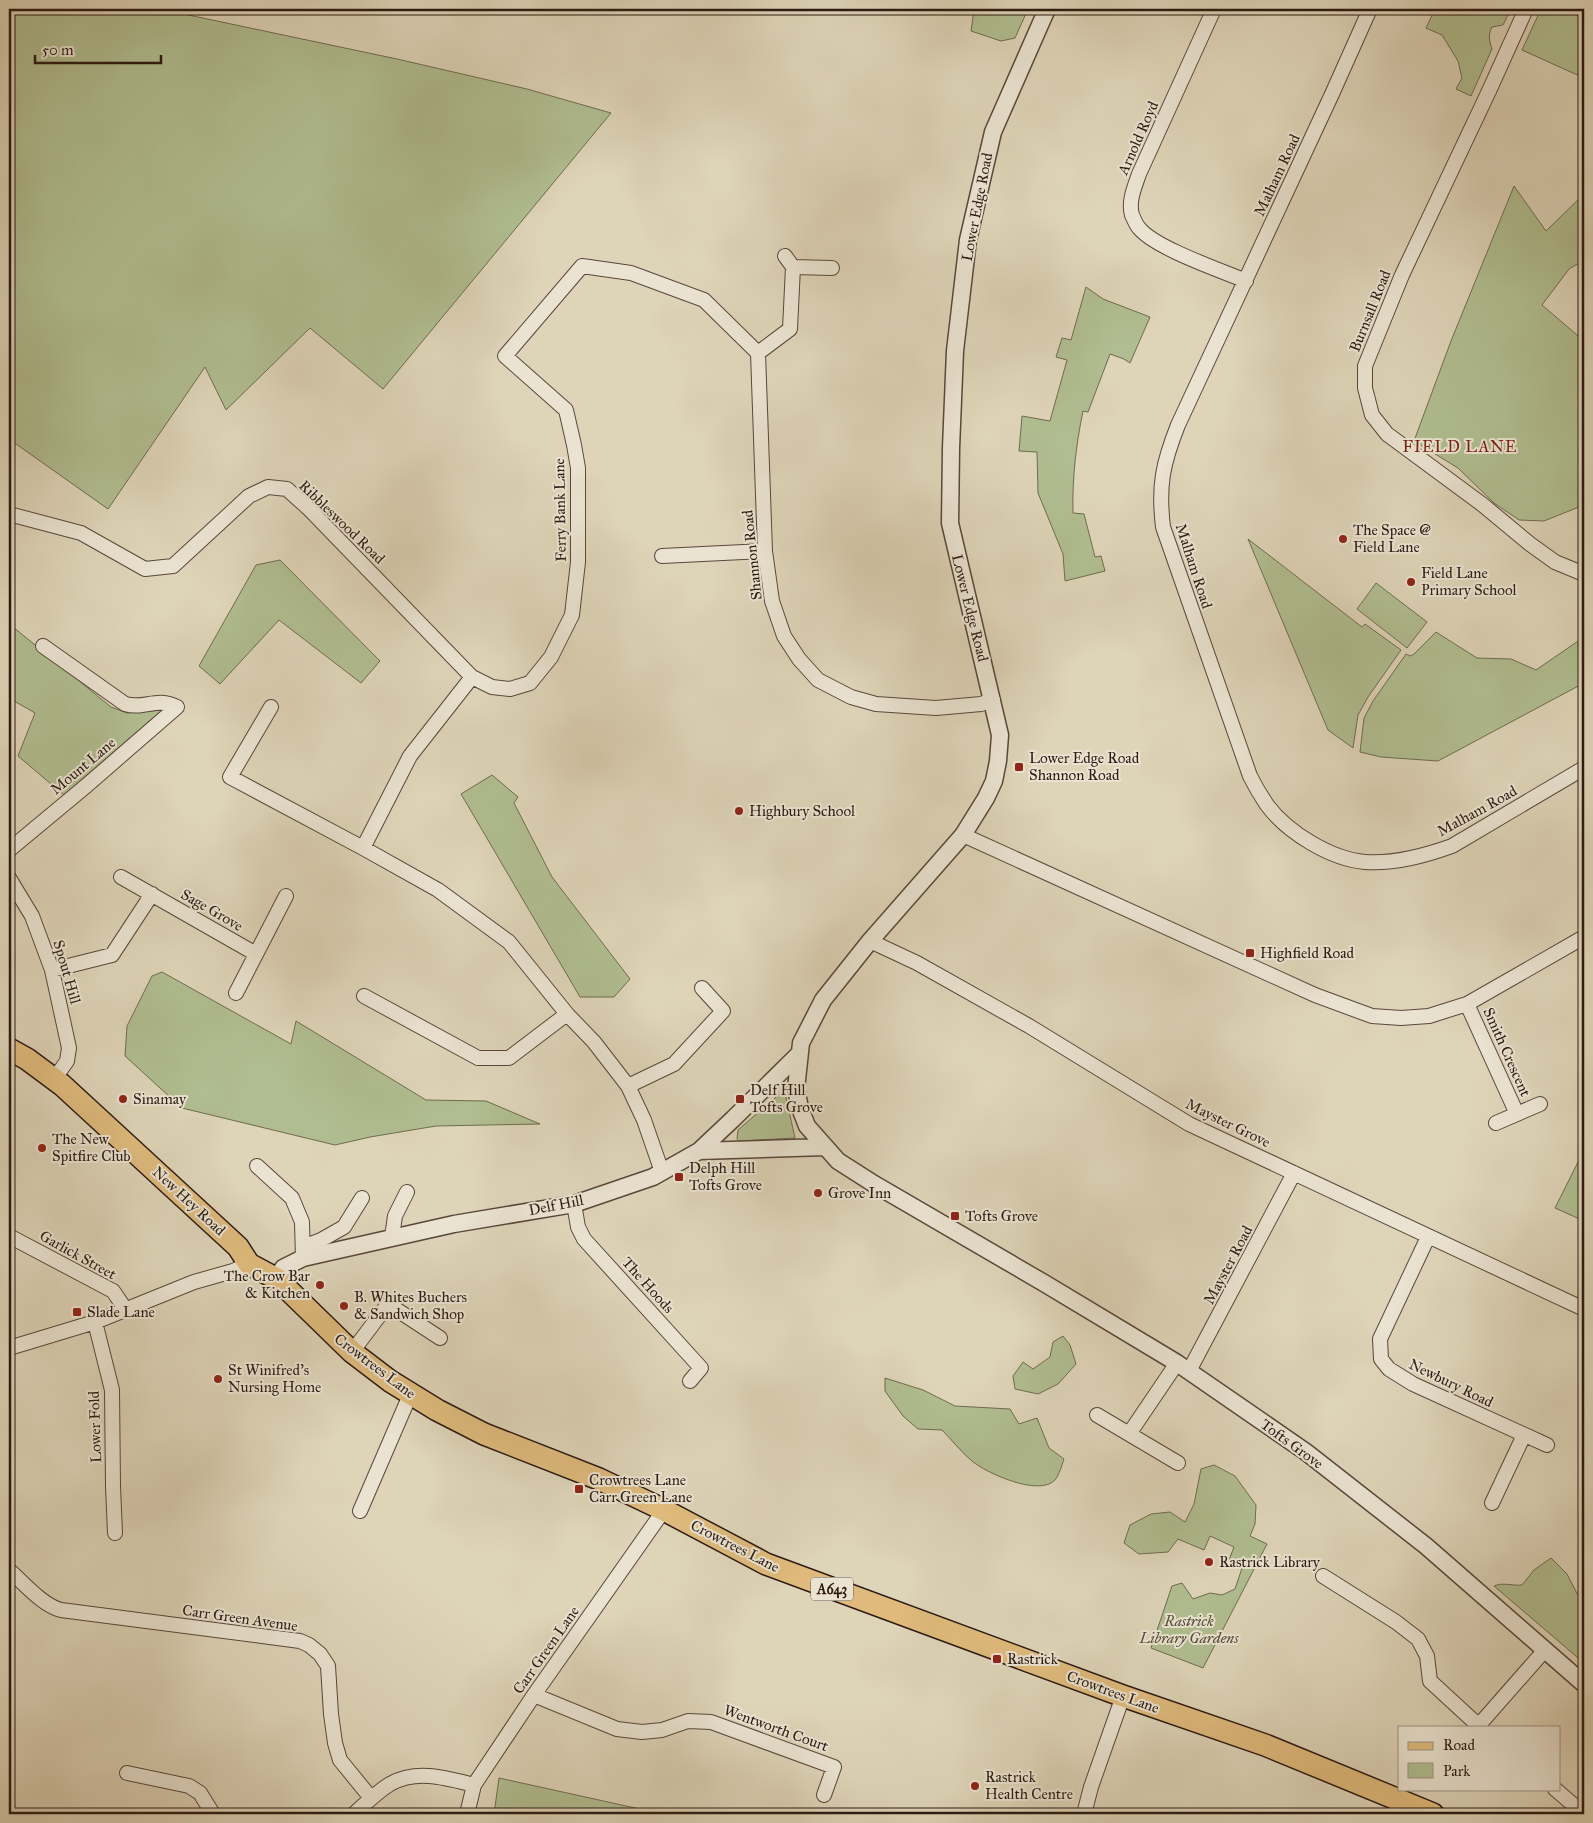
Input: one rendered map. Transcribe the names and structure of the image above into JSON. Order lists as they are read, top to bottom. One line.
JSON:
{"streets":{"main road":["New Hey Road","Crowtrees Lane","A643"],"street":["Arnold Royd","Malham Road","Lower Edge Road","Burnsall Road","Ferry Bank Lane","Ribbleswood Road","Shannon Road","Mount Lane","Sage Grove","Spout Hill","Smith Crescent","Mayster Grove","Delf Hill","Garlick Street","Mayster Road","The Hoods","Newbury Road","Lower Fold","Tofts Grove","Carr Green Avenue","Carr Green Lane","Wentworth Court"]},"crossings":[["Arnold Royd","Malham Road"],["Lower Edge Road","Shannon Road"],["Lower Edge Road","Mayster Grove"],["Lower Edge Road","Delf Hill"],["Lower Edge Road","Tofts Grove"],["Ferry Bank Lane","Ribbleswood Road"],["Ferry Bank Lane","Shannon Road"],["Spout Hill","New Hey Road"],["Mayster Grove","Mayster Road"],["Mayster Grove","Newbury Road"],["New Hey Road","Crowtrees Lane"],["Delf Hill","The Hoods"],["Delf Hill","Crowtrees Lane"],["Mayster Road","Tofts Grove"],["Crowtrees Lane","Carr Green Lane"],["Carr Green Lane","Wentworth Court"]],"districts":["FIELD LANE"],"parks":["Rastrick Library Gardens"],"places":{"other":["The Space @ Field Lane","Field Lane Primary School","Highbury School","Sinamay","The New Spitfire Club","Grove Inn","The Crow Bar & Kitchen","B. Whites Buchers & Sandwich Shop","St Winifred's Nursing Home","Rastrick Library","Rastrick Health Centre"],"transit":["Lower Edge Road Shannon Road","Highfield Road","Delf Hill Tofts Grove","Delph Hill Tofts Grove","Tofts Grove","Slade Lane","Crowtrees Lane Carr Green Lane","Rastrick"]},"legend":["Road","Park"],"scale_bar":"50 m"}
